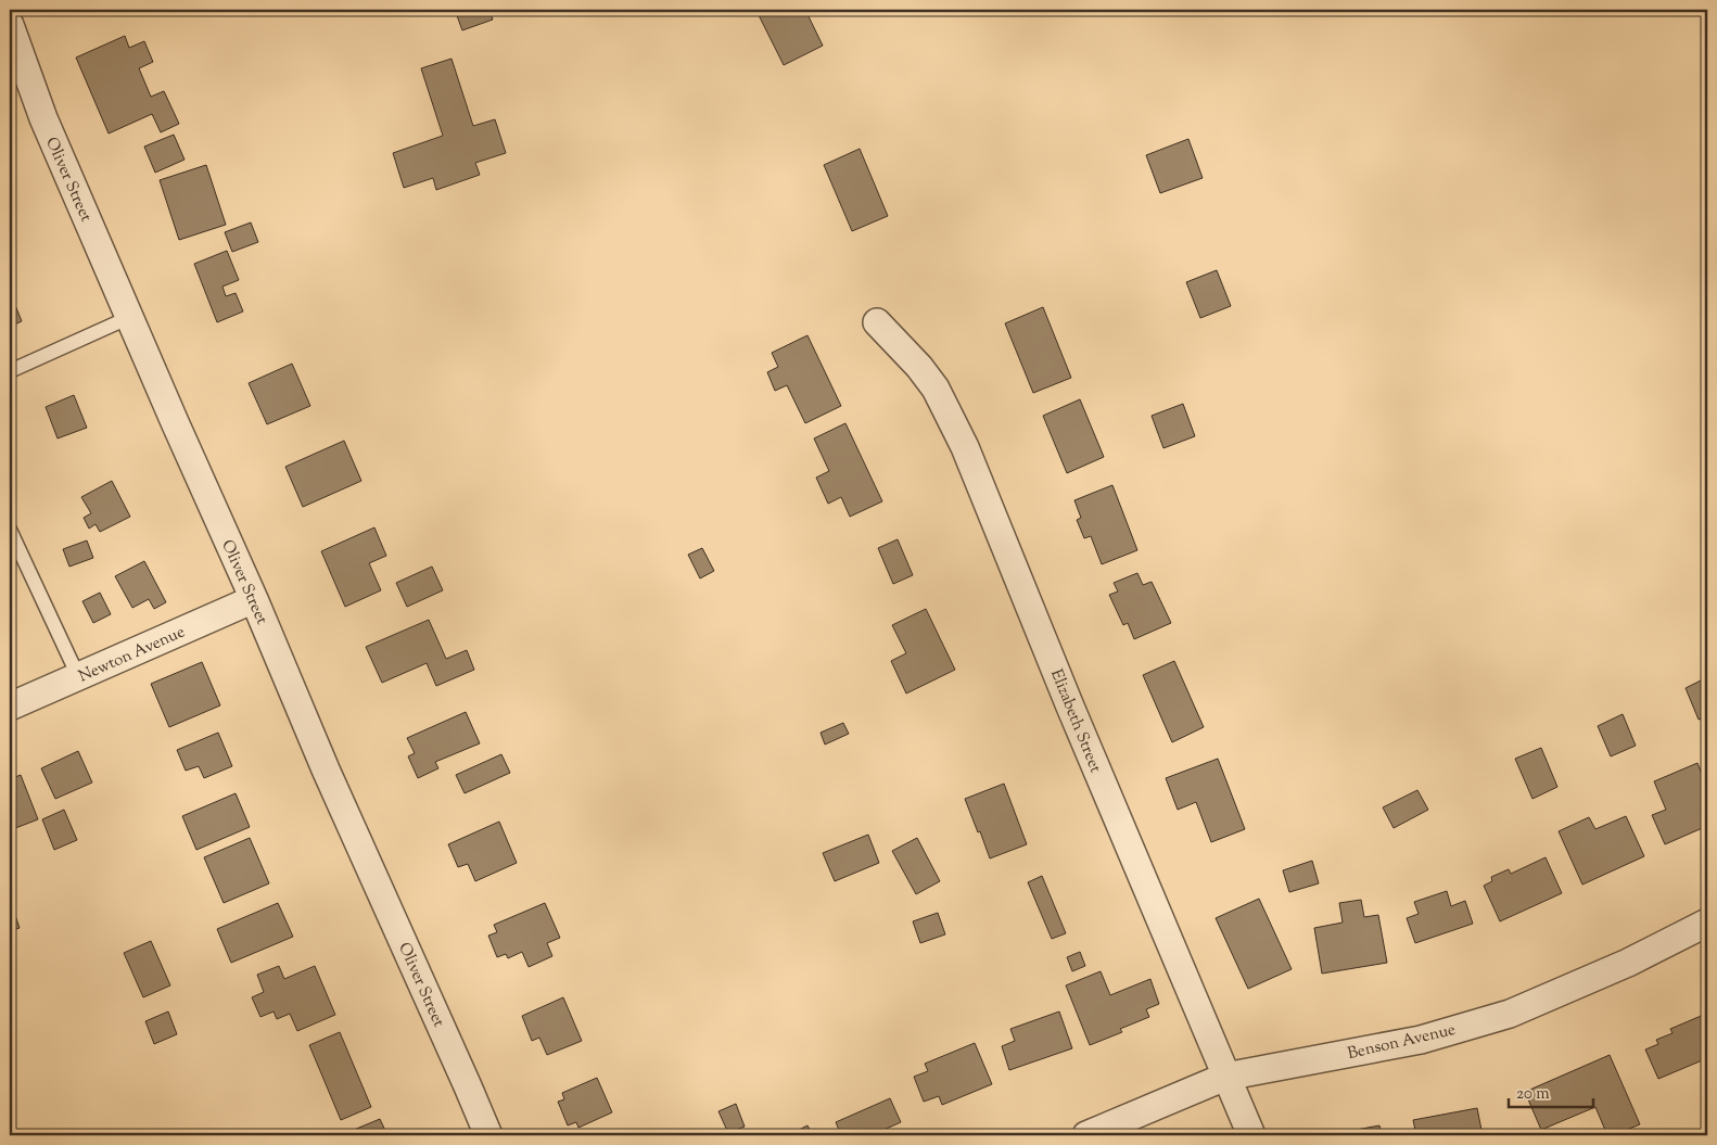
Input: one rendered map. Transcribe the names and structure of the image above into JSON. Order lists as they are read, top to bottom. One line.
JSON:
{"streets":{"street":["Oliver Street","Newton Avenue","Elizabeth Street","Benson Avenue"]},"crossings":[["Oliver Street","Newton Avenue"],["Elizabeth Street","Benson Avenue"]],"scale_bar":"20 m"}
